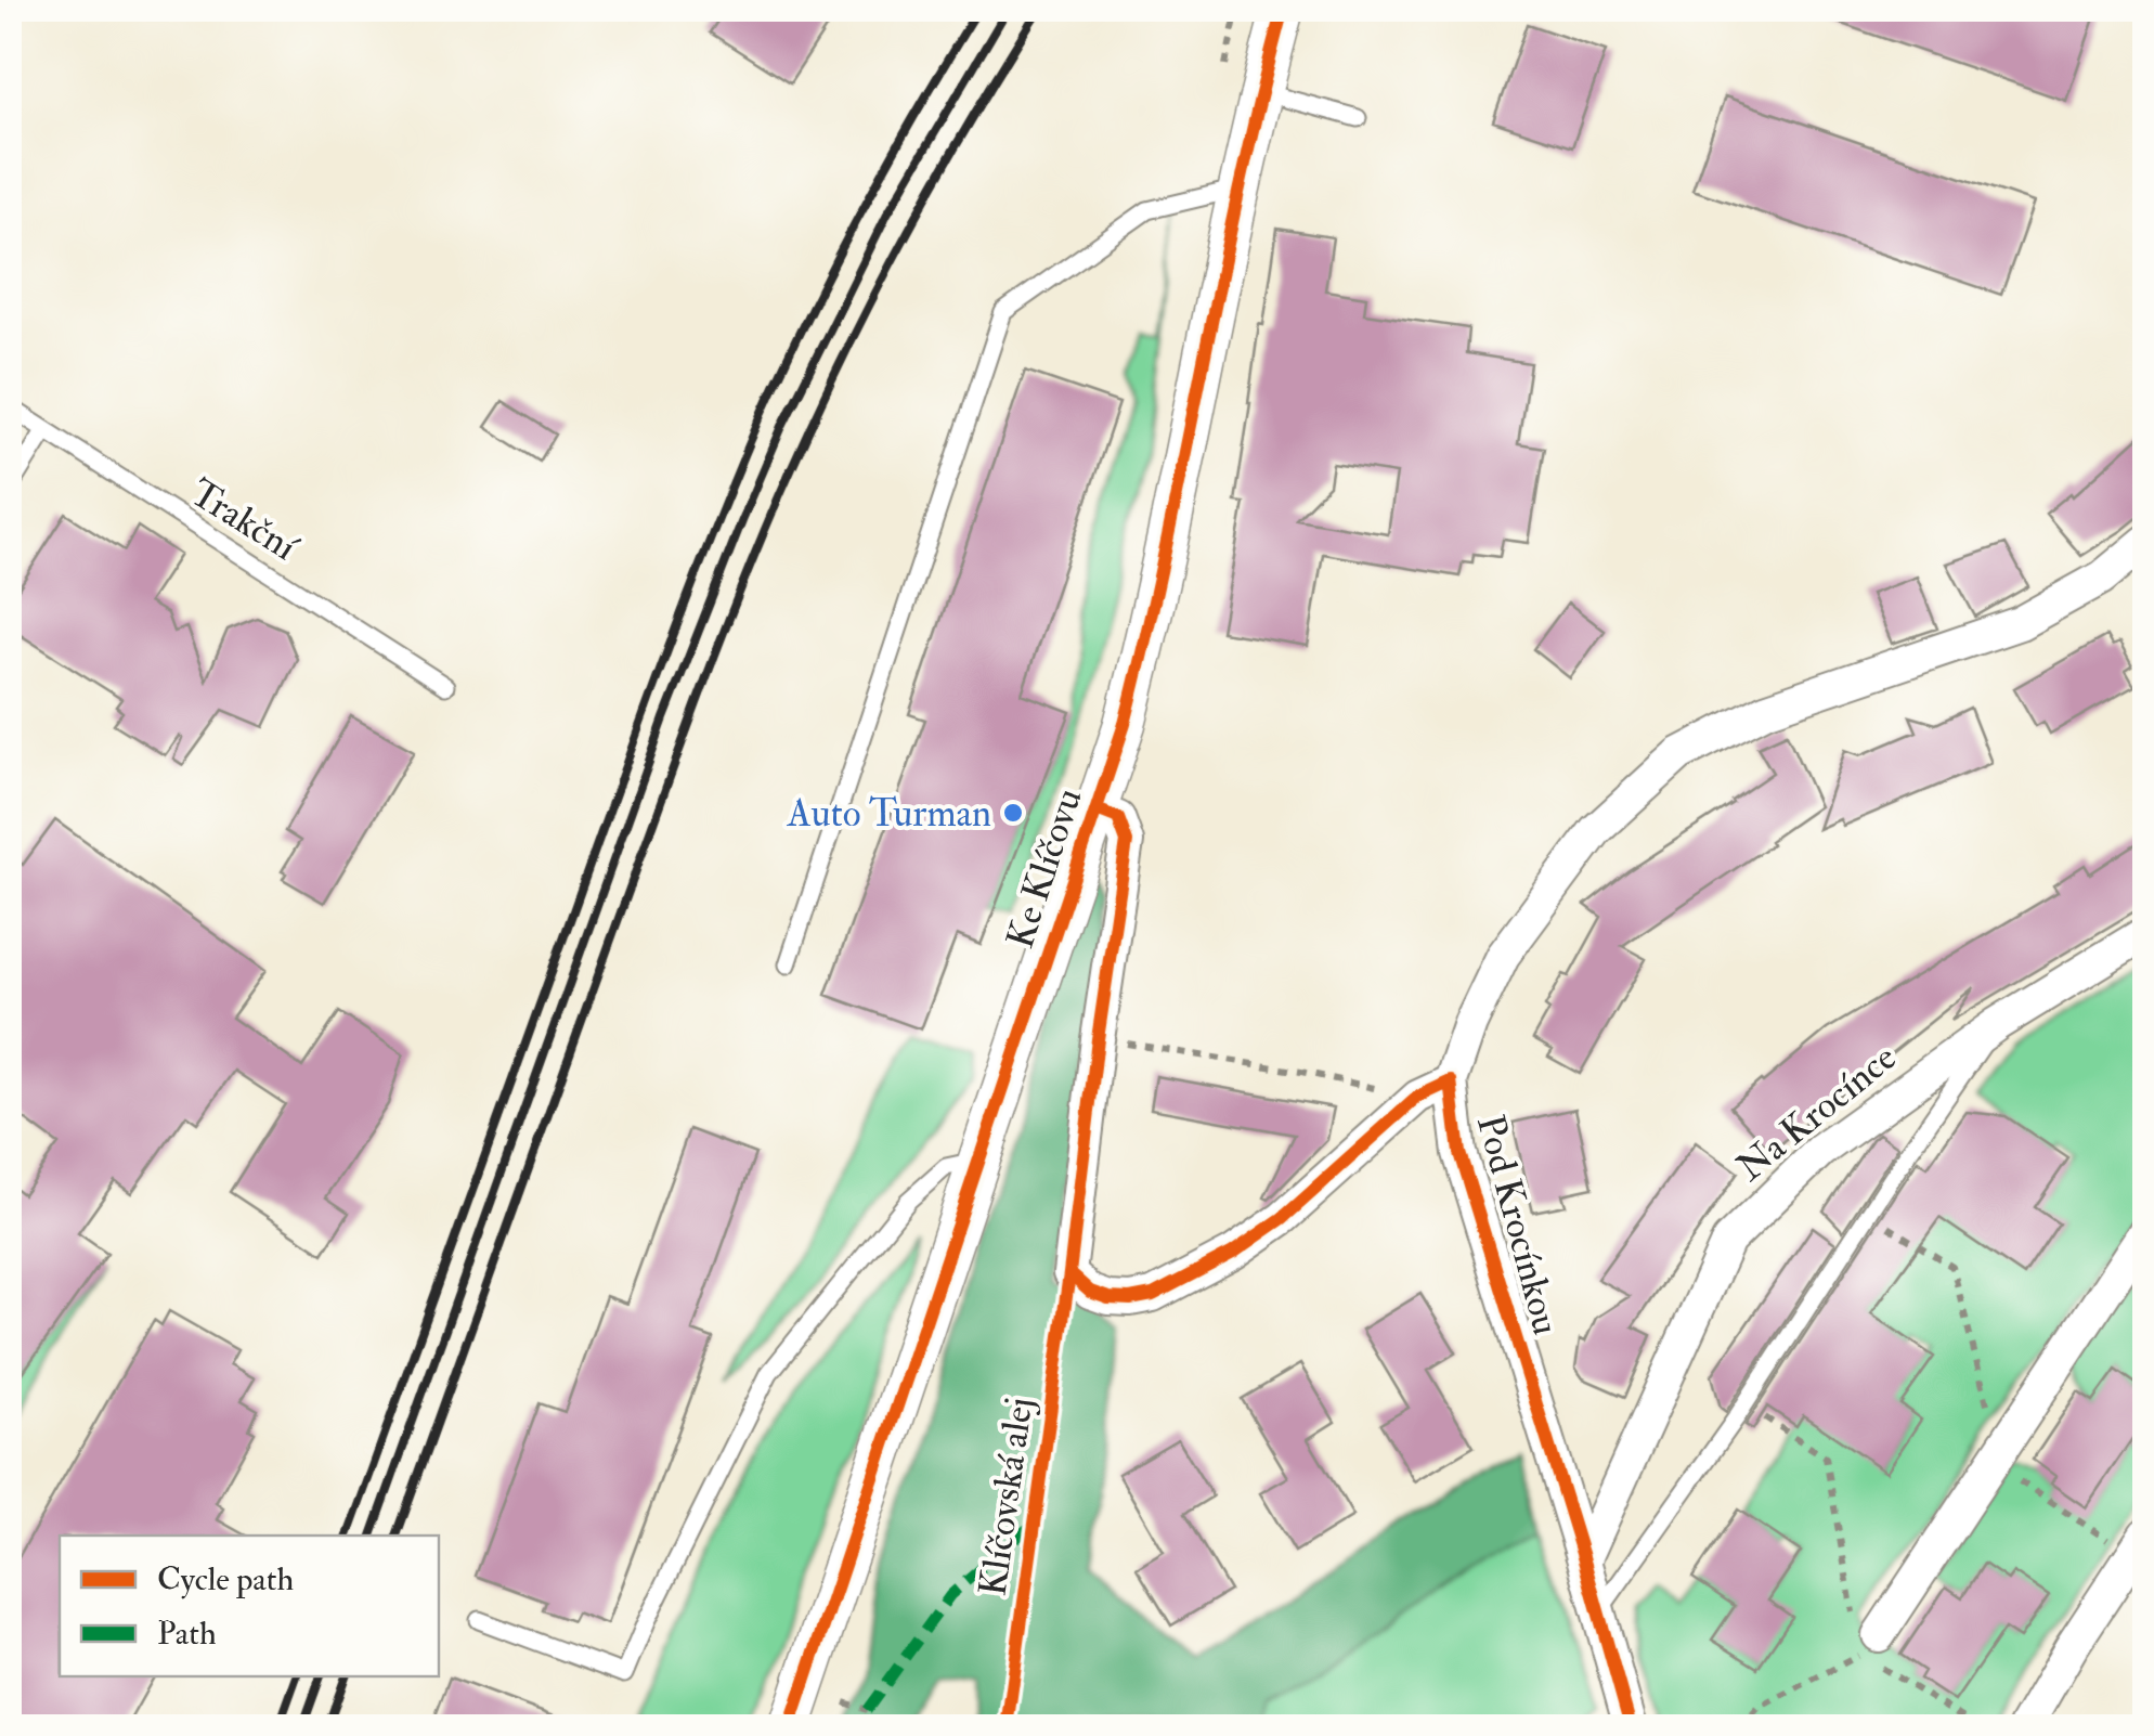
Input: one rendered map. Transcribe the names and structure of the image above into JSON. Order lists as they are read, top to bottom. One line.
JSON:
{"streets":{"street":["Ke Klíčovu","Na Krocínce","Pod Krocínkou"],"lane":["Trakční"],"cycle path":["Klíčovská alej"]},"crossings":[["Ke Klíčovu","Pod Krocínkou"],["Na Krocínce","Pod Krocínkou"]],"places":["Auto Turman"],"legend":["Cycle path","Path"]}
